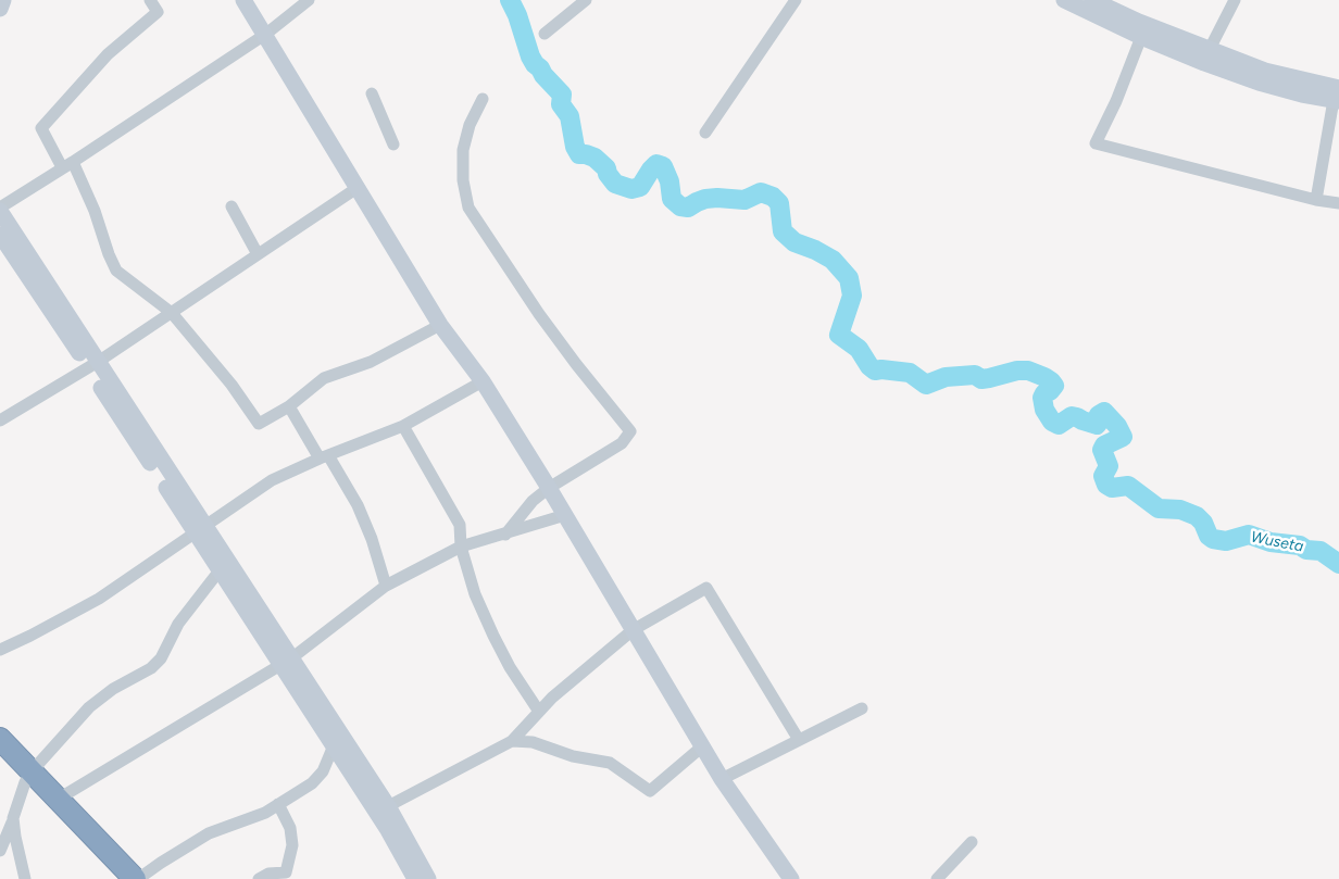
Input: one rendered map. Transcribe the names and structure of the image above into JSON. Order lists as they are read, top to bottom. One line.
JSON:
{"water":["Wuseta"]}
